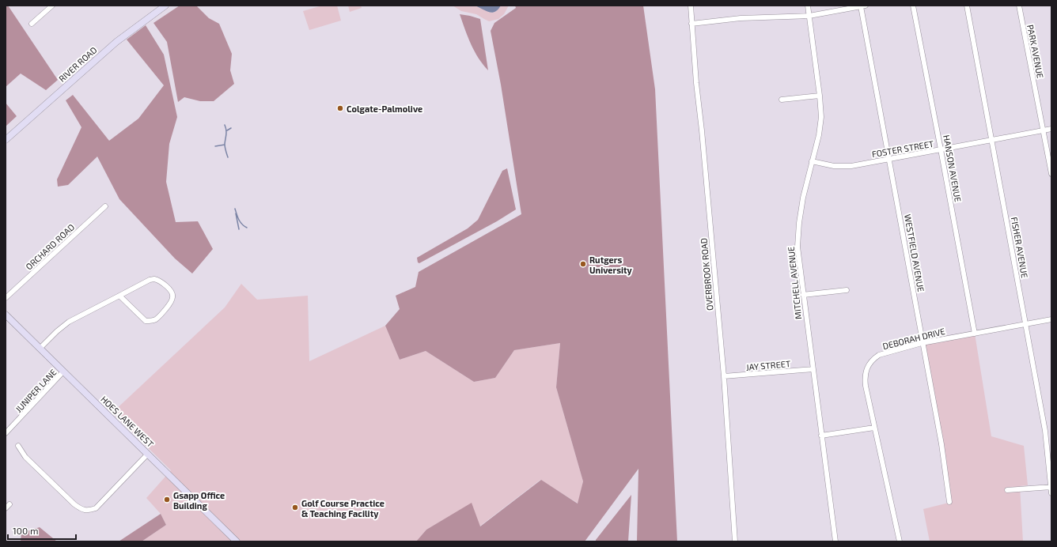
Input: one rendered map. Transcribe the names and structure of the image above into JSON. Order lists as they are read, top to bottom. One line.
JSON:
{"streets":{"street":["PARK AVENUE","RIVER ROAD","FOSTER STREET","HANSON AVENUE","ORCHARD ROAD","FISHER AVENUE","WESTFIELD AVENUE","OVERBROOK ROAD","MITCHELL AVENUE","DEBORAH DRIVE","JAY STREET","JUNIPER LANE","HOES LANE WEST"]},"crossings":[["PARK AVENUE","FOSTER STREET"],["FOSTER STREET","HANSON AVENUE"],["FOSTER STREET","FISHER AVENUE"],["FOSTER STREET","WESTFIELD AVENUE"],["FOSTER STREET","MITCHELL AVENUE"],["HANSON AVENUE","DEBORAH DRIVE"],["FISHER AVENUE","DEBORAH DRIVE"],["WESTFIELD AVENUE","DEBORAH DRIVE"],["OVERBROOK ROAD","JAY STREET"],["MITCHELL AVENUE","JAY STREET"],["JUNIPER LANE","HOES LANE WEST"]],"places":["Colgate-Palmolive","Rutgers University","Gsapp Office Building","Golf Course Practice & Teaching Facility"],"scale_bar":"100 m"}
